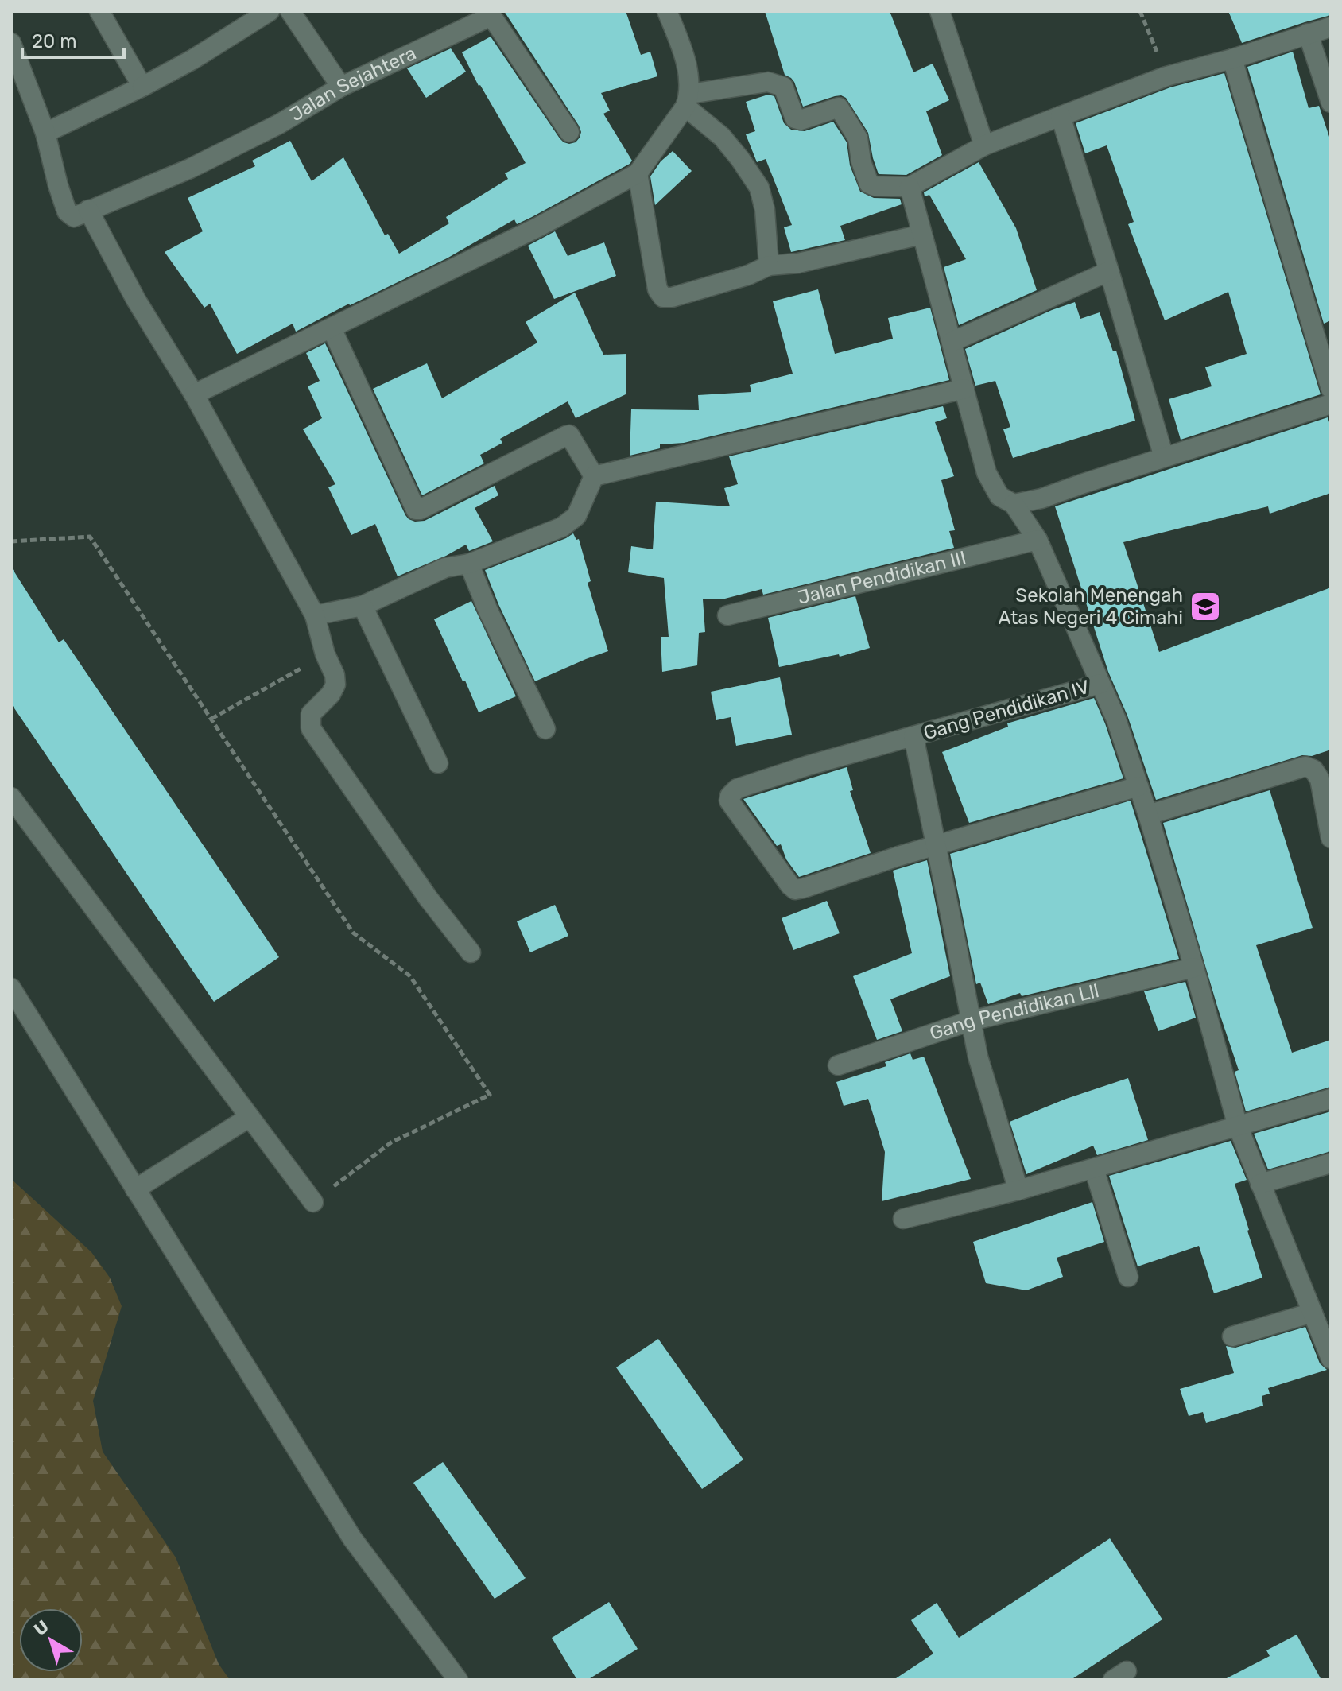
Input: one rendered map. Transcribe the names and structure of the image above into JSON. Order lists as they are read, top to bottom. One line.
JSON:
{"streets":{"street":["Jalan Sejahtera","Jalan Pendidikan III","Gang Pendidikan IV","Gang Pendidikan Lll"]},"places":{"school or university":["Sekolah Menengah Atas Negeri 4 Cimahi"]},"scale_bar":"20 m","north":"top left"}
